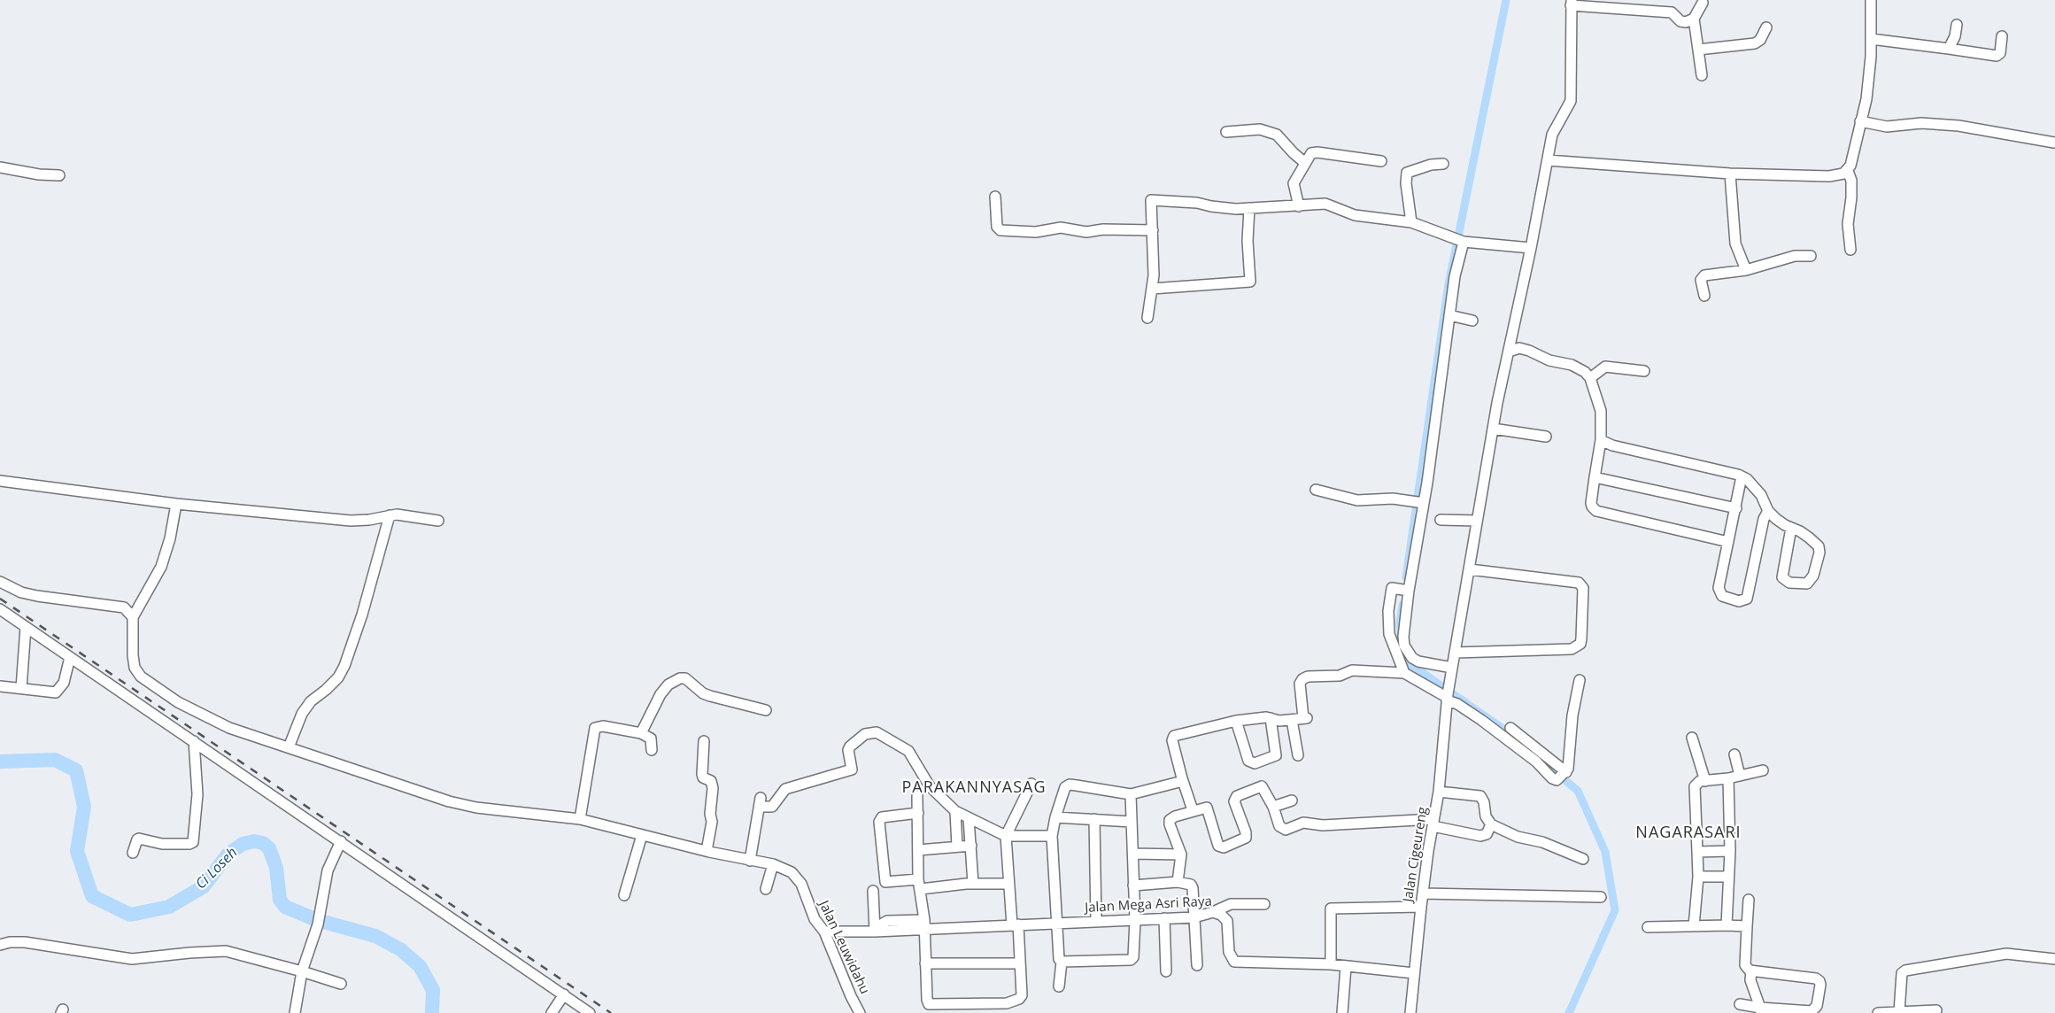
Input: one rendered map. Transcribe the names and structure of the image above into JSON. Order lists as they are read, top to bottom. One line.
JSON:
{"streets":{"street":["Jalan Cigeureng","Jalan Mega Asri Raya","Jalan Leuwidahu"]},"crossings":[["Jalan Cigeureng","Jalan Mega Asri Raya"],["Jalan Mega Asri Raya","Jalan Leuwidahu"]],"districts":["PARAKANNYASAG","NAGARASARI"],"water":["Ci Loseh"]}
